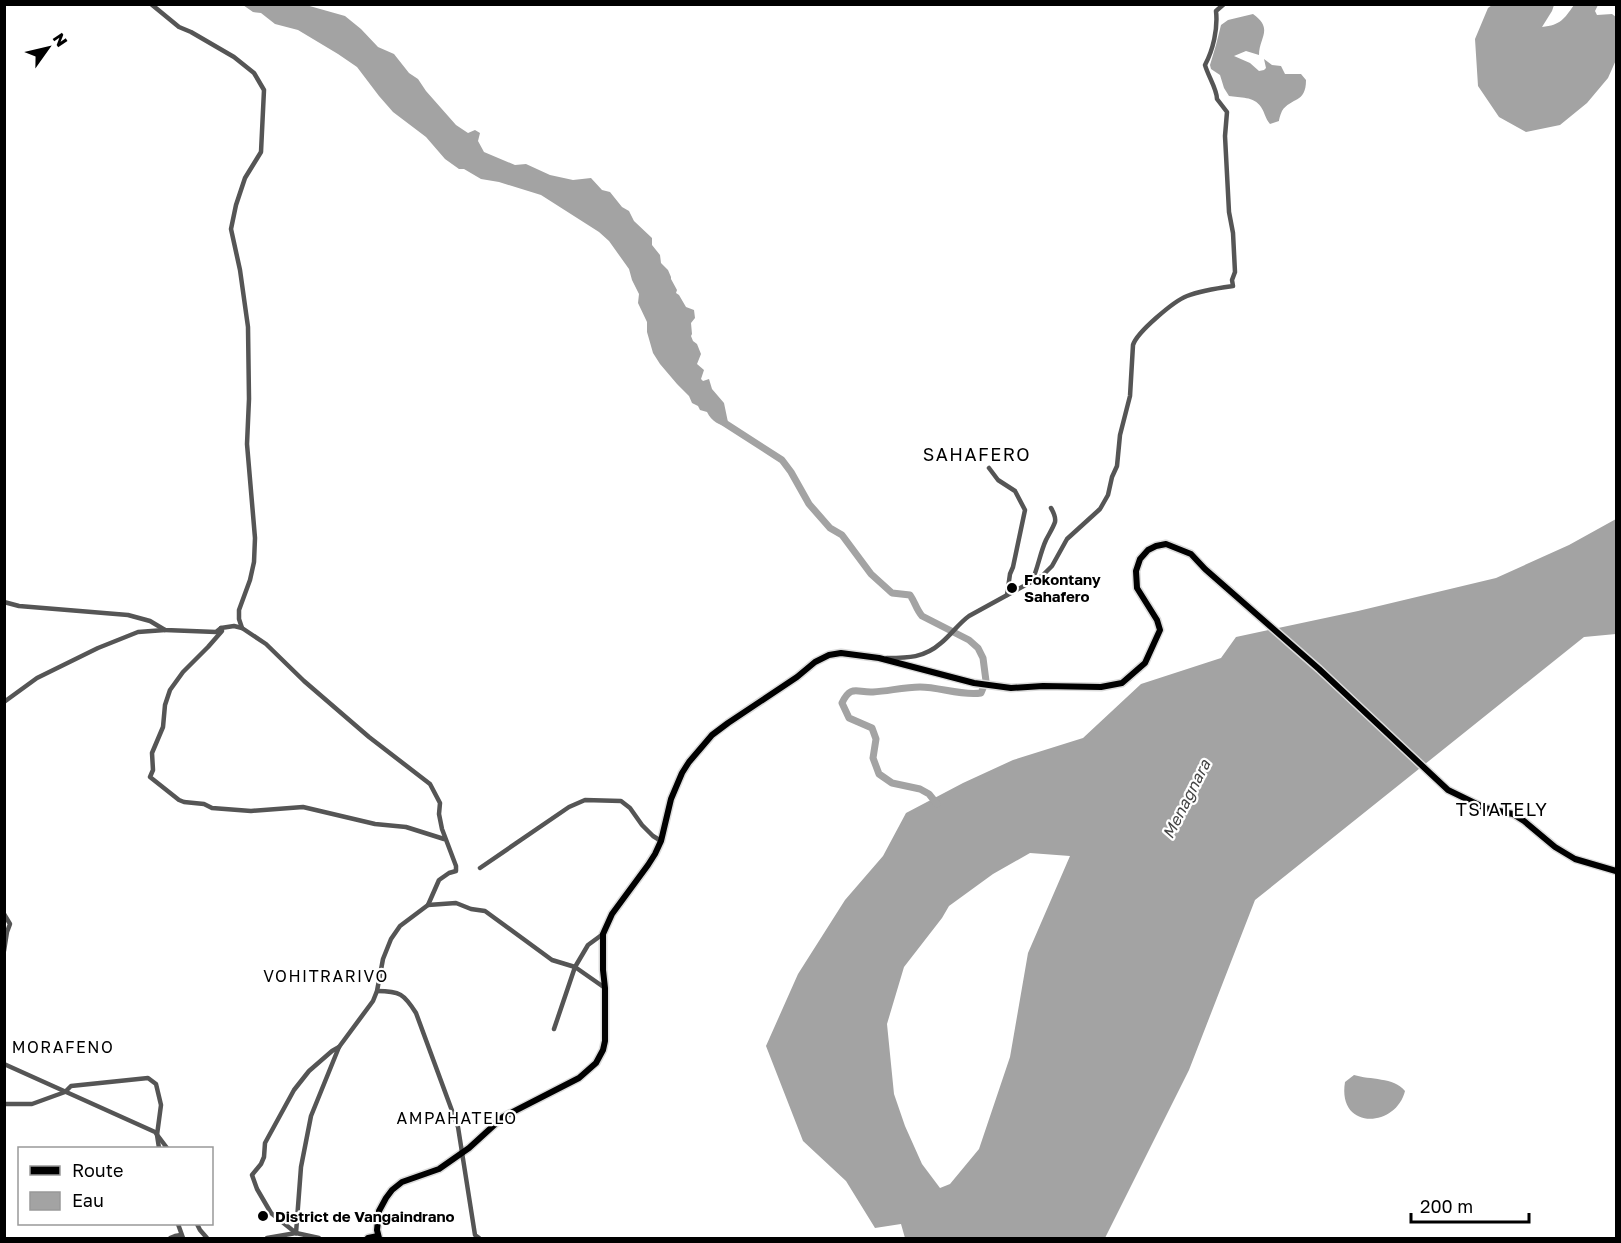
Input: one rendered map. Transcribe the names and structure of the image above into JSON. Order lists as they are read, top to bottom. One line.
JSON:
{"districts":["SAHAFERO","TSIATELY","VOHITRARIVO","MORAFENO","AMPAHATELO"],"water":["Menagnara"],"places":["Fokontany Sahafero","District de Vangaindrano"],"legend":["Route","Eau"],"scale_bar":"200 m","north":"top right"}
